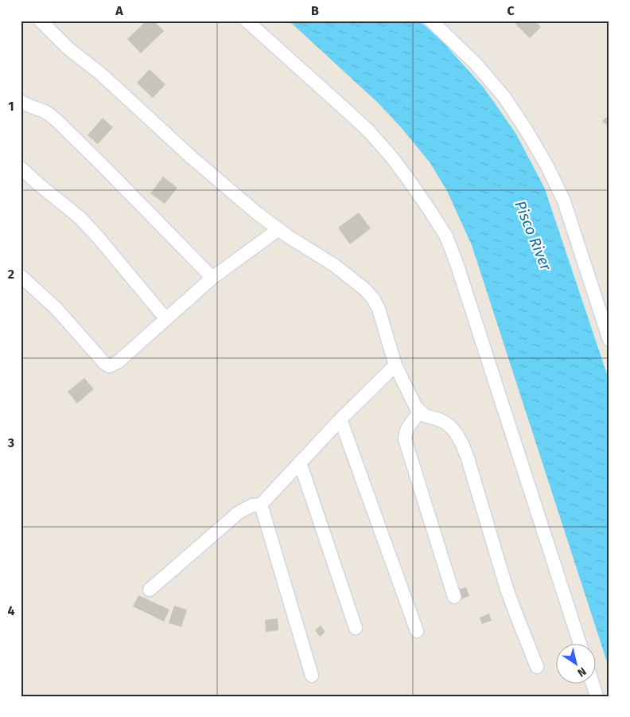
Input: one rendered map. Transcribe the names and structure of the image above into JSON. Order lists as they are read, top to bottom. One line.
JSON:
{"water":["Pisco River"],"north":"bottom right","grid":{"columns":["A","B","C"],"rows":["1","2","3","4"]}}
